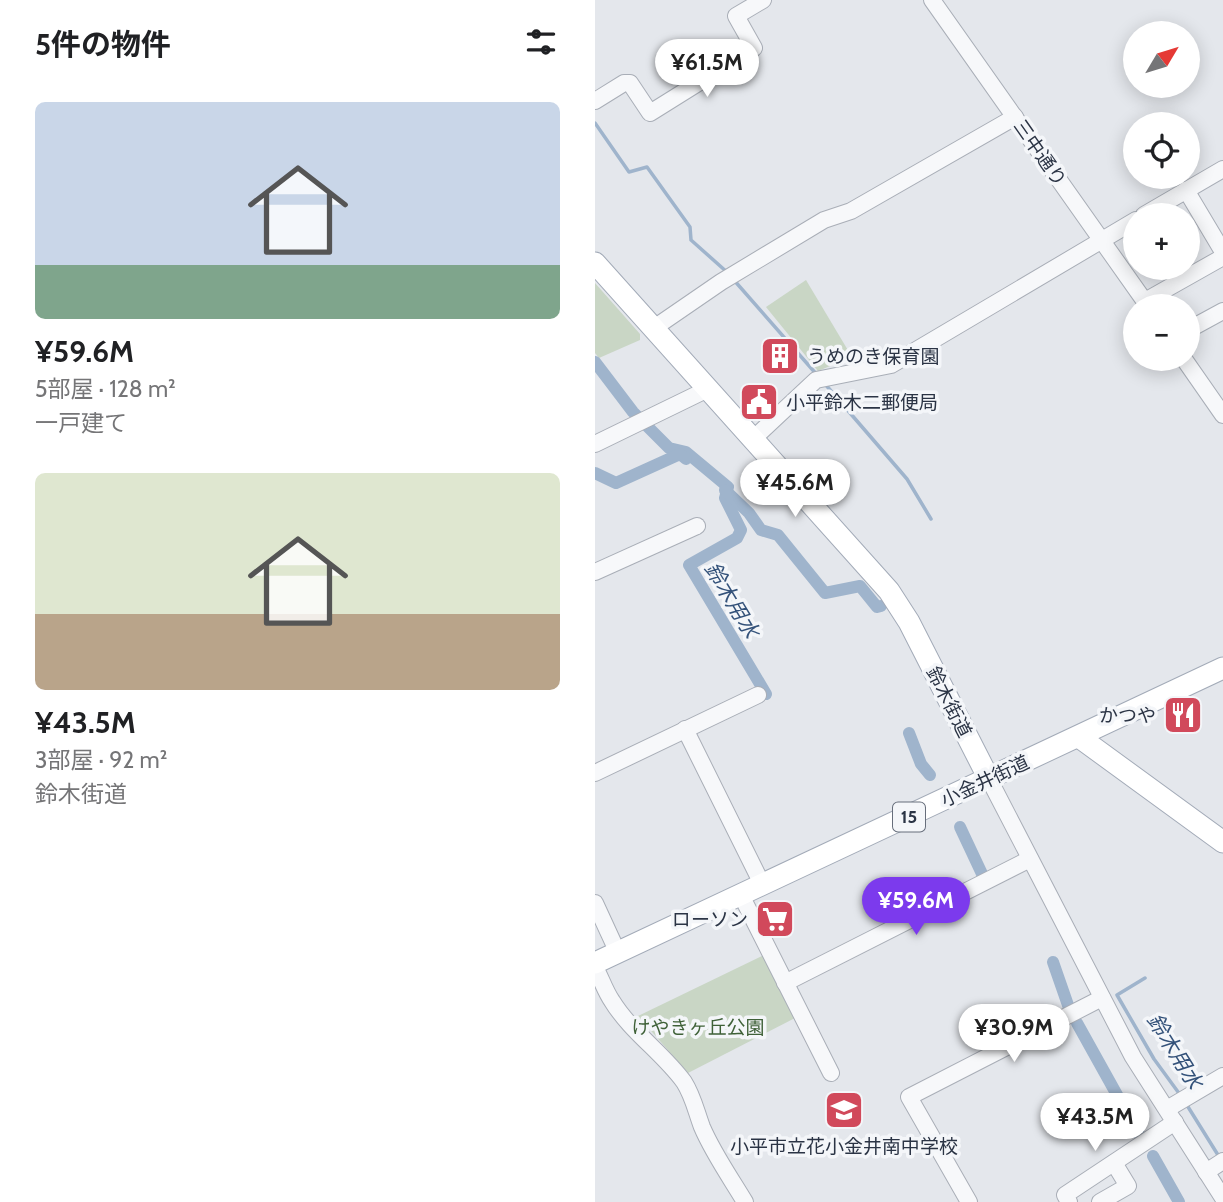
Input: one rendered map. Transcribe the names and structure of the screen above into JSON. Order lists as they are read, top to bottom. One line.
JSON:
{"streets":{"main road":["鈴木街道","小金井街道","15"],"street":["三中通り"]},"crossings":[["鈴木街道","小金井街道"]],"water":["鈴木用水"],"parks":["けやきヶ丘公園"],"places":{"building":["うめのき保育園"],"public building":["小平鈴木二郵便局"],"restaurant":["かつや"],"supermarket":["ローソン"],"school or university":["小平市立花小金井南中学校"]},"north":"top right","page":{"heading":"5件の物件","map_buttons":["+","−"],"price":["¥61.5M","¥45.6M","¥59.6M","¥30.9M","¥43.5M"],"list":[{"name":"¥59.6M","note":"5部屋 · 128 m² · 一戸建て"},{"name":"¥43.5M","note":"3部屋 · 92 m² · 鈴木街道"}]}}
